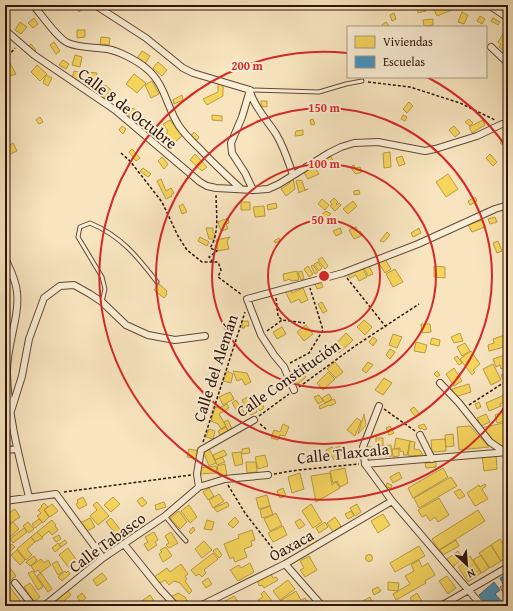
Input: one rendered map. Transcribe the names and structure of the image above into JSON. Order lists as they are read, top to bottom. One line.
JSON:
{"streets":{"street":["Calle 8 de Octubre","Calle Constitución","Calle Tlaxcala","Calle Tabasco","Oaxaca"],"path":["Calle del Alemán"]},"crossings":[["Calle Constitución","Calle Tabasco"]],"legend":["Viviendas","Escuelas"],"north":"bottom right","rings":["200 m","150 m","100 m","50 m"]}
